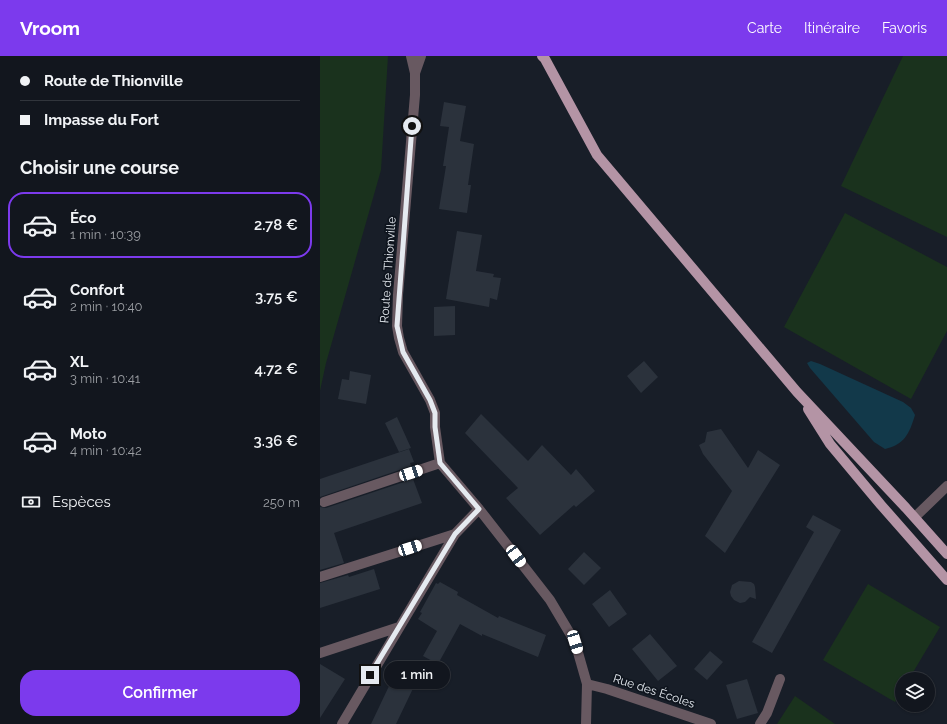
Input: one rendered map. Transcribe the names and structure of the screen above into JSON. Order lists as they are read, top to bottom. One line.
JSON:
{"streets":{"street":["Route de Thionville","Rue des Écoles"]},"page":{"header":"Vroom","nav":["Carte","Itinéraire","Favoris"],"banner":["Route de Thionville","Impasse du Fort"],"heading":"Choisir une course","list":[{"name":"Éco","note":"1 min · 10:39","value":"2.78 €"},{"name":"Confort","note":"2 min · 10:40","value":"3.75 €"},{"name":"XL","note":"3 min · 10:41","value":"4.72 €"},{"name":"Moto","note":"4 min · 10:42","value":"3.36 €"}],"pay":["Espèces","250 m"],"bubble":"1 min","buttons":"Confirmer"}}
